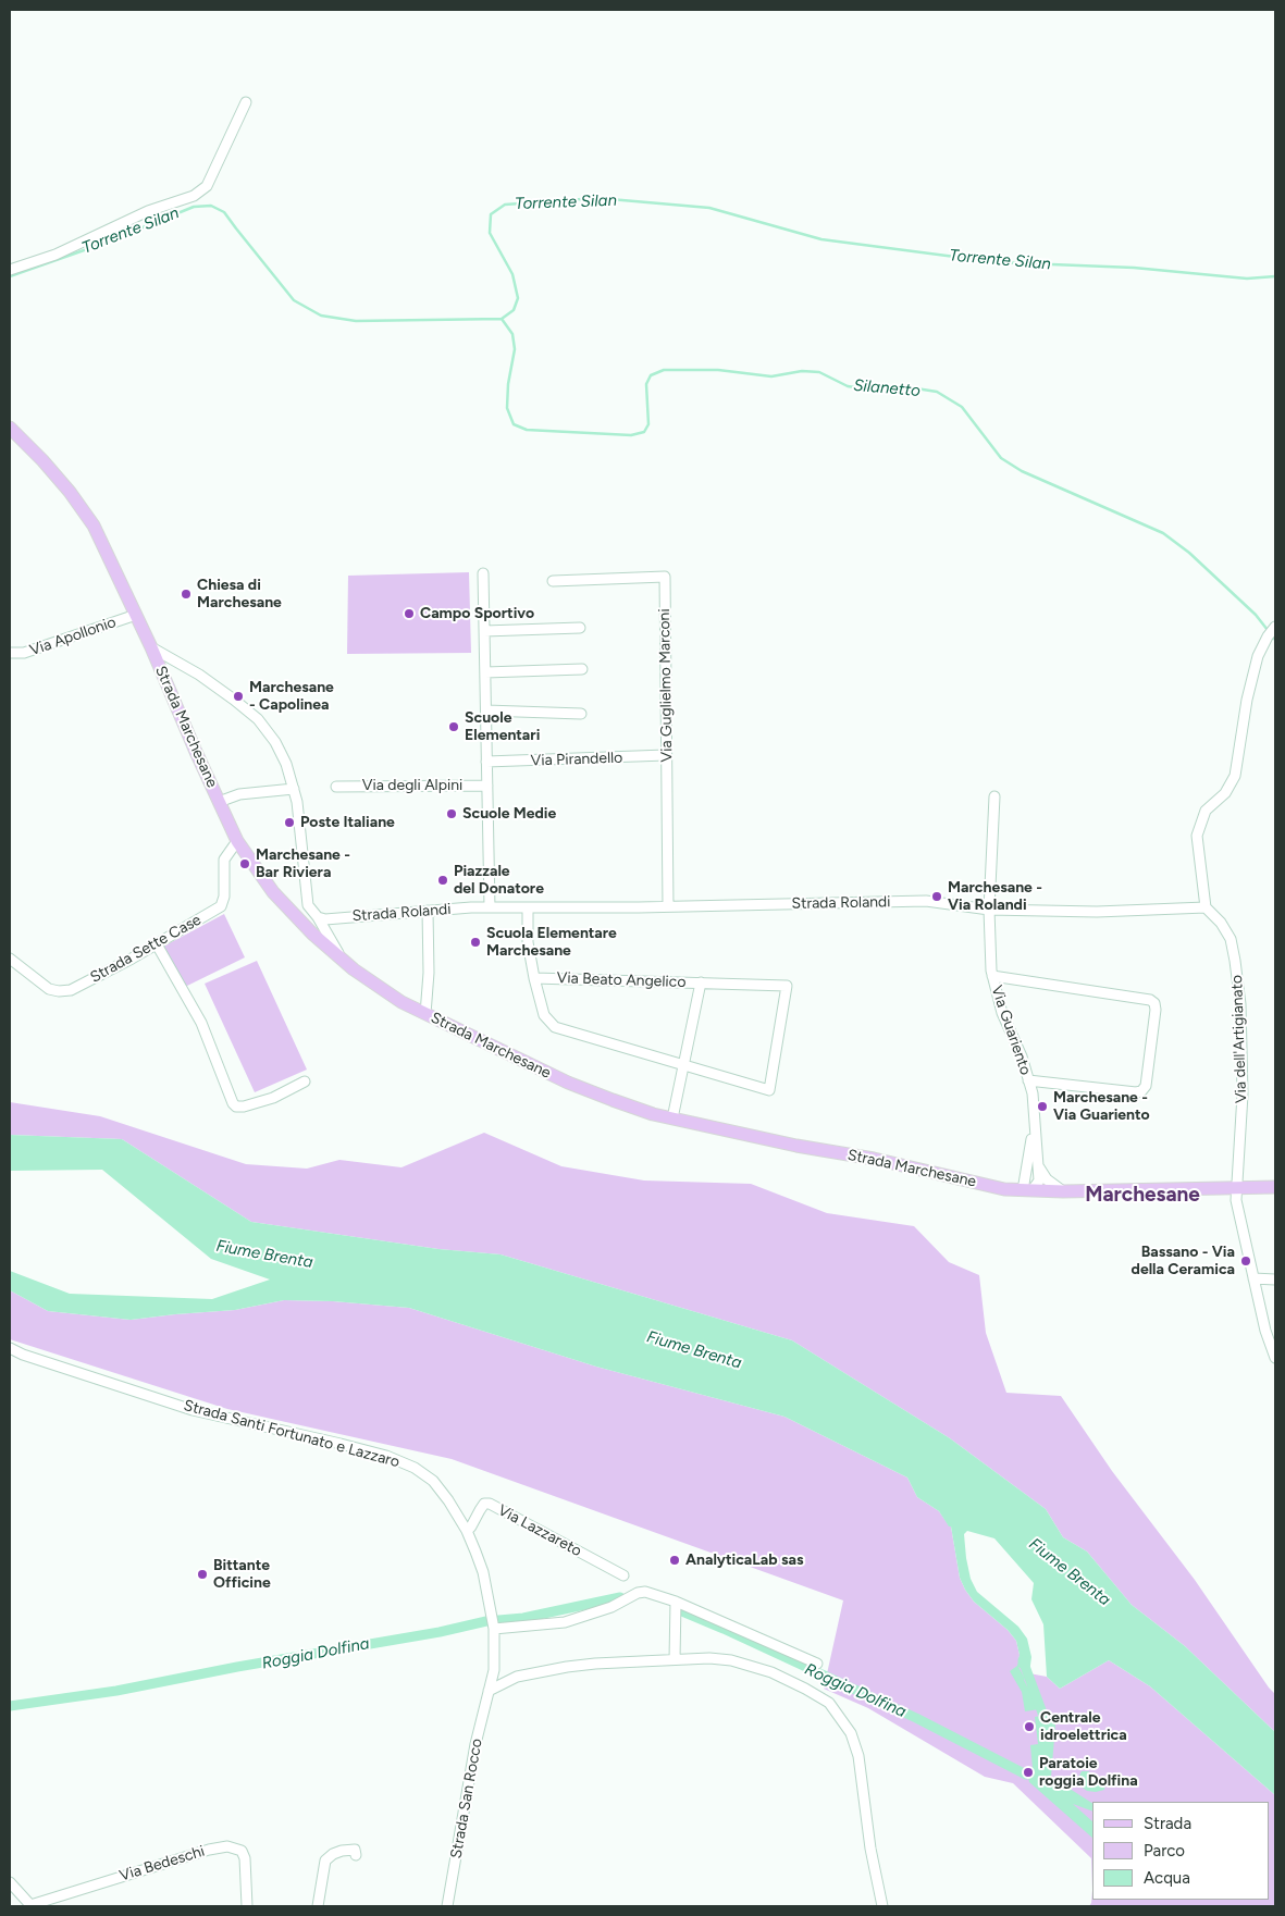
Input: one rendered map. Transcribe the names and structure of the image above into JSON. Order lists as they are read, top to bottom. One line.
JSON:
{"streets":{"main road":["Strada Marchesane"],"street":["Via Apollonio","Via Guglielmo Marconi","Via Pirandello","Via degli Alpini","Strada Rolandi","Strada Sette Case","Via Beato Angelico","Via Guariento","Via dell'Artigianato","Strada Santi Fortunato e Lazzaro","Via Lazzareto","Strada San Rocco","Via Bedeschi"]},"crossings":[["Via Apollonio","Strada Marchesane"],["Via Guglielmo Marconi","Via Pirandello"],["Via Guglielmo Marconi","Strada Rolandi"],["Strada Marchesane","Strada Sette Case"],["Strada Marchesane","Via Beato Angelico"],["Strada Marchesane","Via Guariento"],["Strada Marchesane","Via dell'Artigianato"],["Strada Rolandi","Via Guariento"],["Strada Rolandi","Via dell'Artigianato"],["Strada Santi Fortunato e Lazzaro","Via Lazzareto"],["Strada Santi Fortunato e Lazzaro","Strada San Rocco"]],"districts":["Marchesane"],"water":["Torrente Silan","Silanetto","Fiume Brenta","Roggia Dolfina"],"places":["Chiesa di Marchesane","Campo Sportivo","Marchesane - Capolinea","Scuole Elementari","Scuole Medie","Poste Italiane","Marchesane - Bar Riviera","Piazzale del Donatore","Marchesane - Via Rolandi","Scuola Elementare Marchesane","Marchesane - Via Guariento","Bassano - Via della Ceramica","AnalyticaLab sas","Bittante Officine","Centrale idroelettrica","Paratoie roggia Dolfina"],"legend":["Strada","Parco","Acqua"]}
